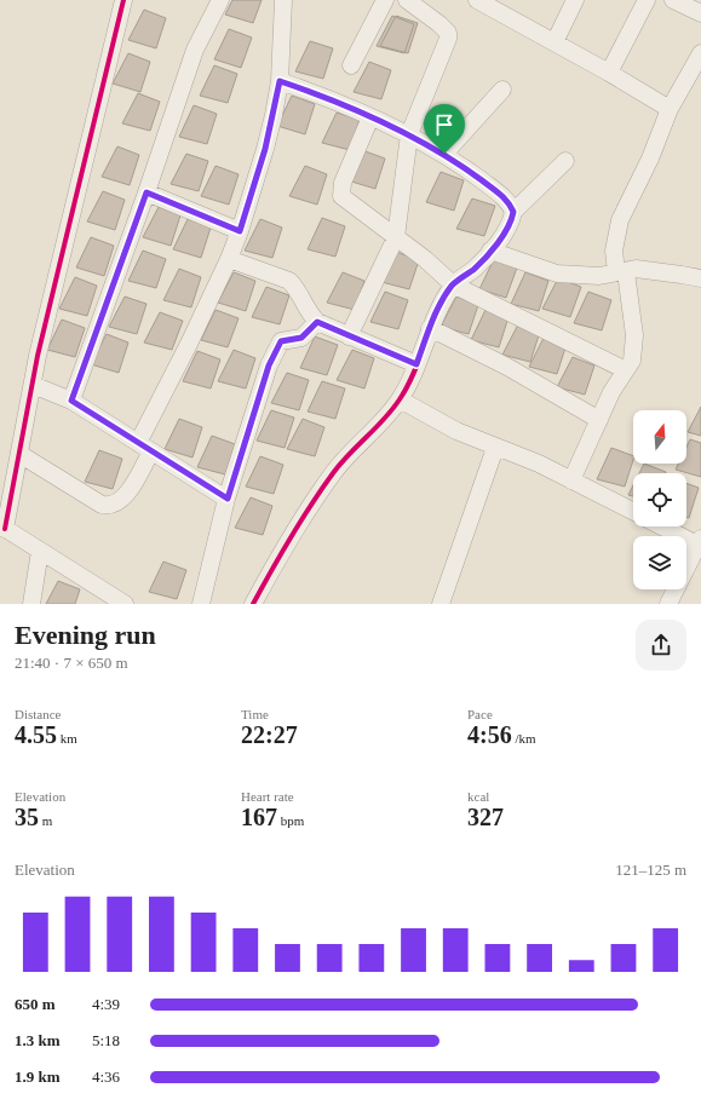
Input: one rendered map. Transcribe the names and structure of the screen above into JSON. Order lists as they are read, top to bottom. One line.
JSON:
{"north":"top","page":{"heading":["Evening run","21:40 · 7 × 650 m"],"stats":[["Distance","4.55 km"],["Time","22:27"],["Pace","4:56 /km"],["Elevation","35 m"],["Heart rate","167 bpm"],["kcal","327"]],"chart":["Elevation","121–125 m"],"list":[{"name":"650 m","note":"4:39"},{"name":"1.3 km","note":"5:18"},{"name":"1.9 km","note":"4:36"}]}}
